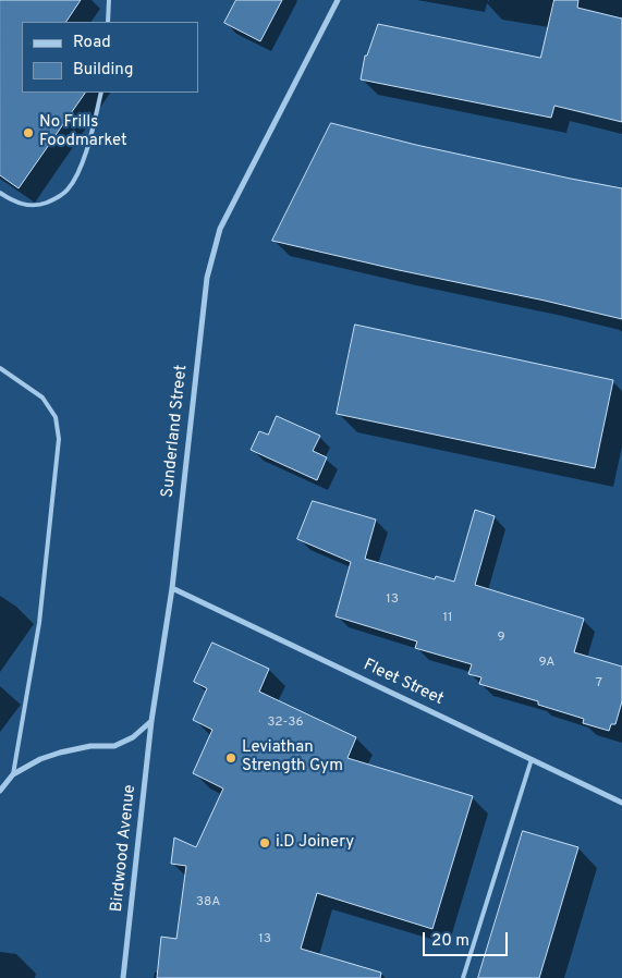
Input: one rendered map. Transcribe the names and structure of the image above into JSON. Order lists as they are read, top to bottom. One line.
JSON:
{"streets":{"street":["Sunderland Street","Fleet Street","Birdwood Avenue"]},"crossings":[["Sunderland Street","Fleet Street"],["Sunderland Street","Birdwood Avenue"]],"places":["No Frills Foodmarket","Leviathan Strength Gym","i.D Joinery"],"house_numbers":["13","11","9","9A","7","32-36","38A","13"],"legend":["Road","Building"],"scale_bar":"20 m"}
